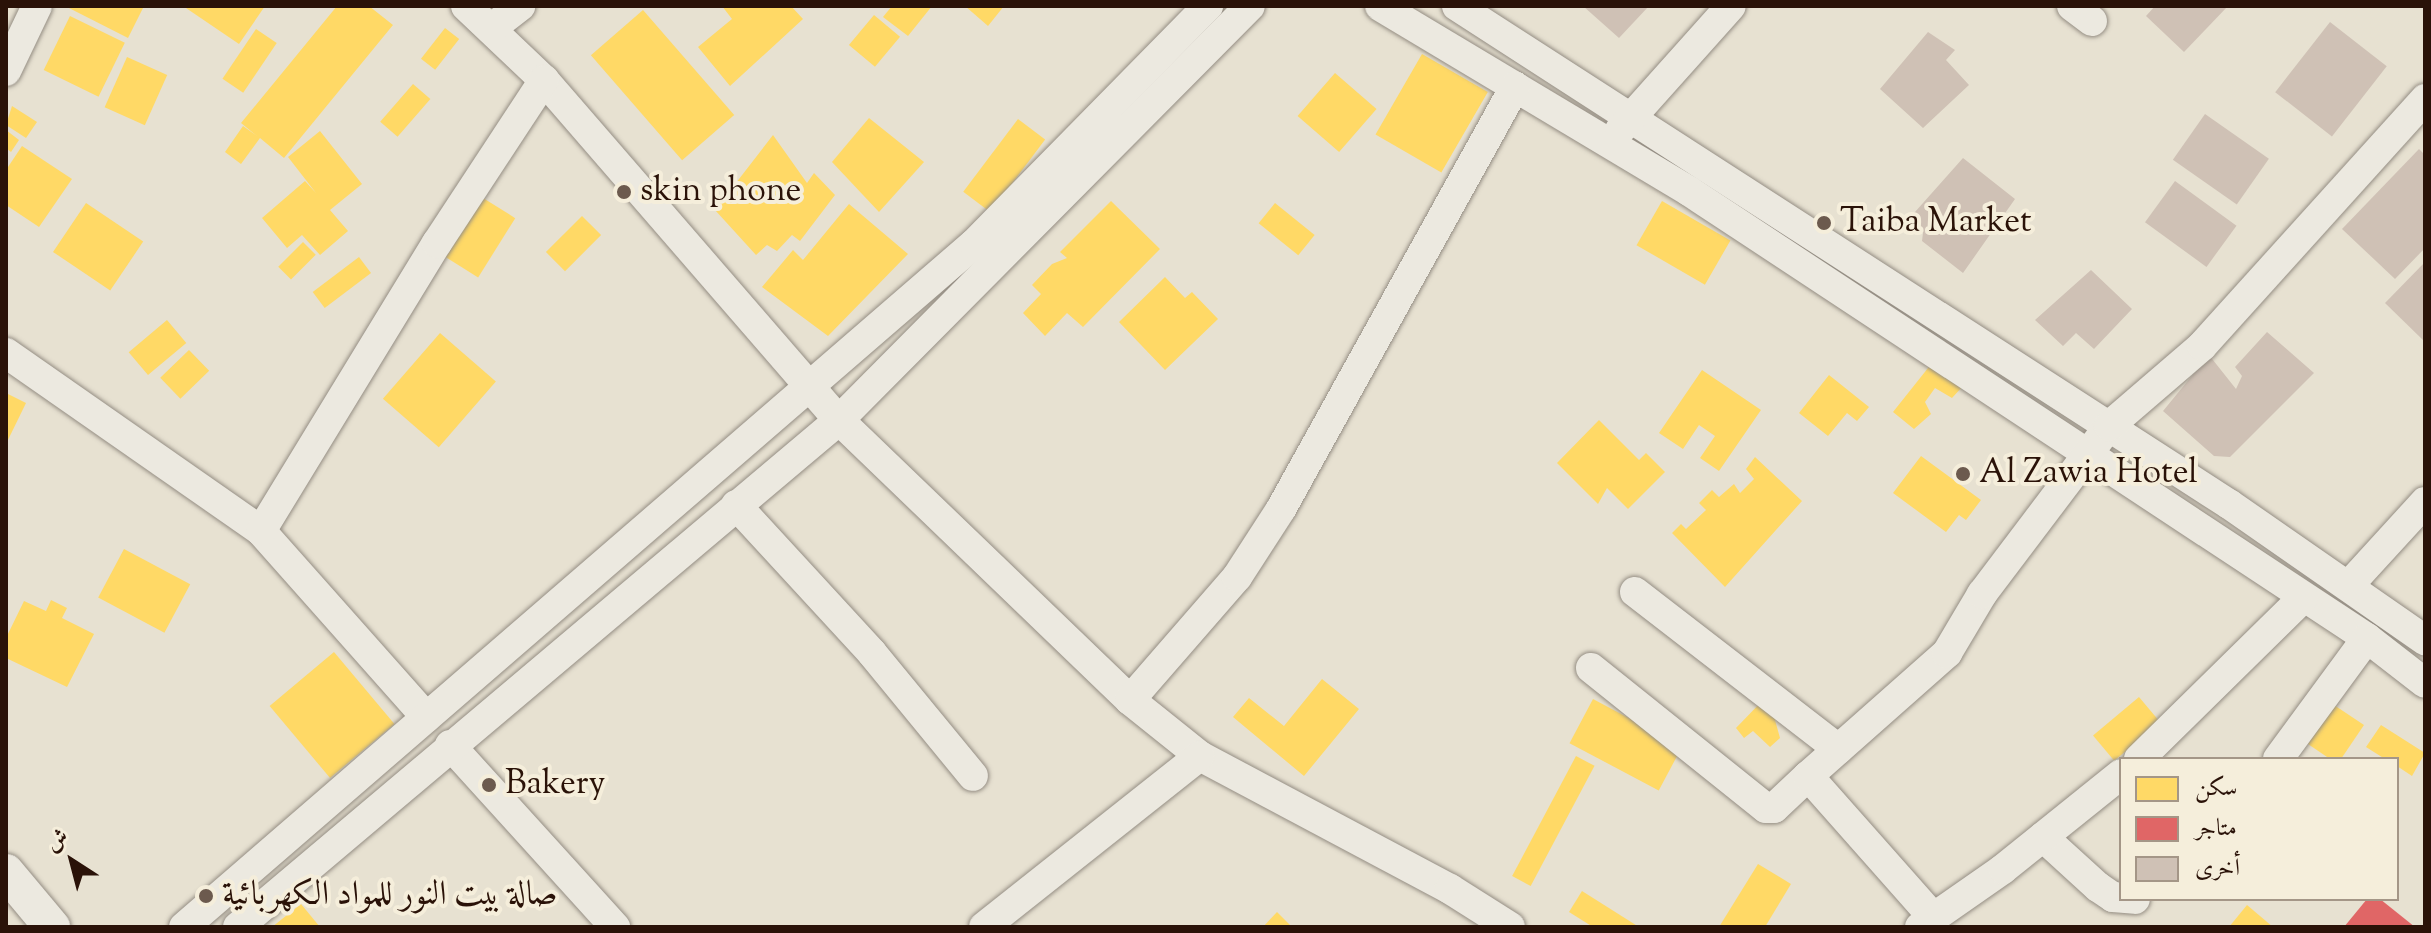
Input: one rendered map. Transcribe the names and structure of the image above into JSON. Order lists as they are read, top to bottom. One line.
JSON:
{"places":["skin phone","Taiba Market","Al Zawia Hotel","Bakery","صالة بيت النور للمواد الكهربائية"],"legend":["سكن","متاجر","أخرى"],"north":"top left"}
